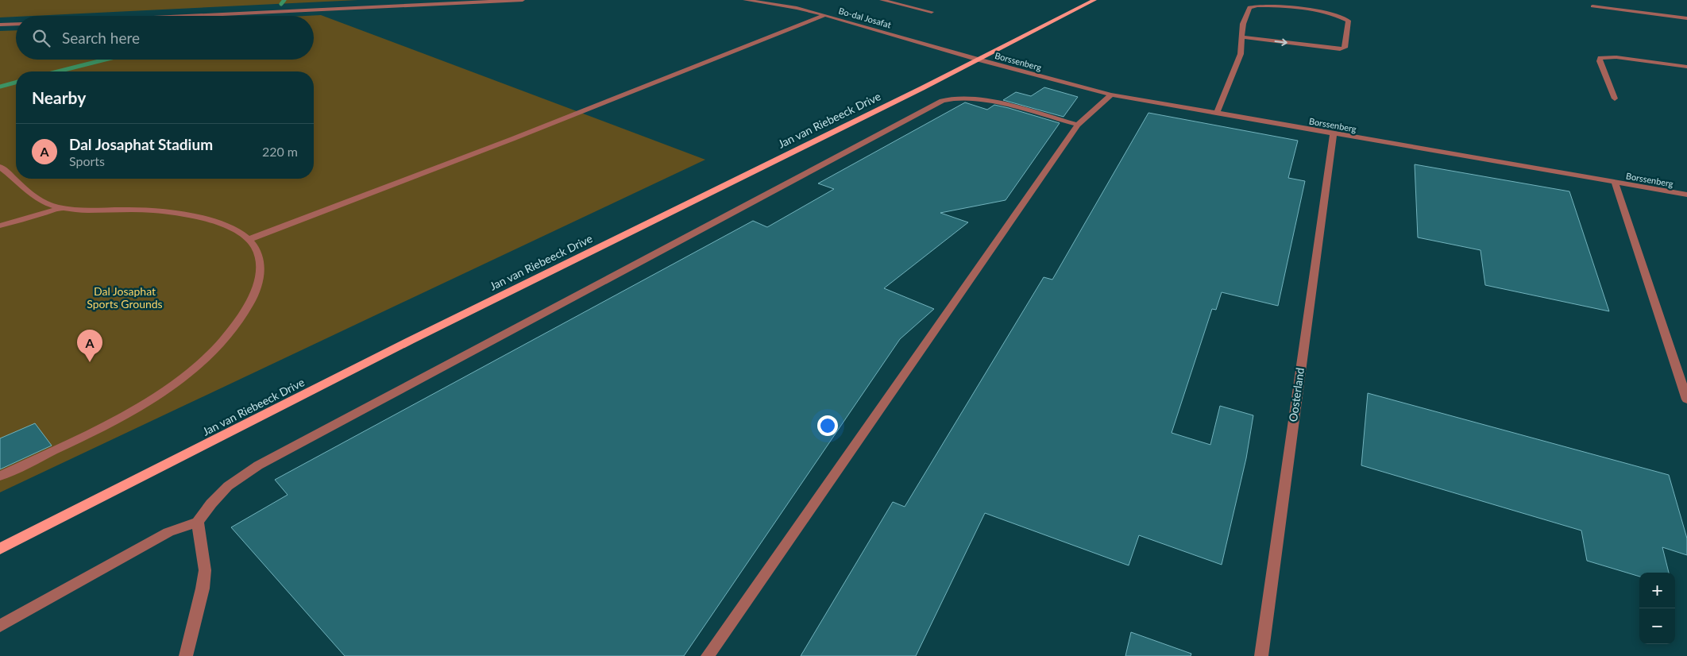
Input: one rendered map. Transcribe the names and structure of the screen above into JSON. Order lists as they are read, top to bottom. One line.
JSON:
{"streets":{"main road":["Jan van Riebeeck Drive"],"street":["Bo-dal Josafat","Borssenberg","Oosterland"]},"crossings":[["Bo-dal Josafat","Borssenberg"],["Bo-dal Josafat","Jan van Riebeeck Drive"],["Borssenberg","Jan van Riebeeck Drive"],["Borssenberg","Oosterland"]],"parks":["Dal Josaphat Sports Grounds"],"page":{"search":"Search here","heading":"Nearby","list":[{"mark":"A","name":"Dal Josaphat Stadium","note":"Sports","value":"220 m"}],"pins":"A","map_buttons":["+","−"]}}
